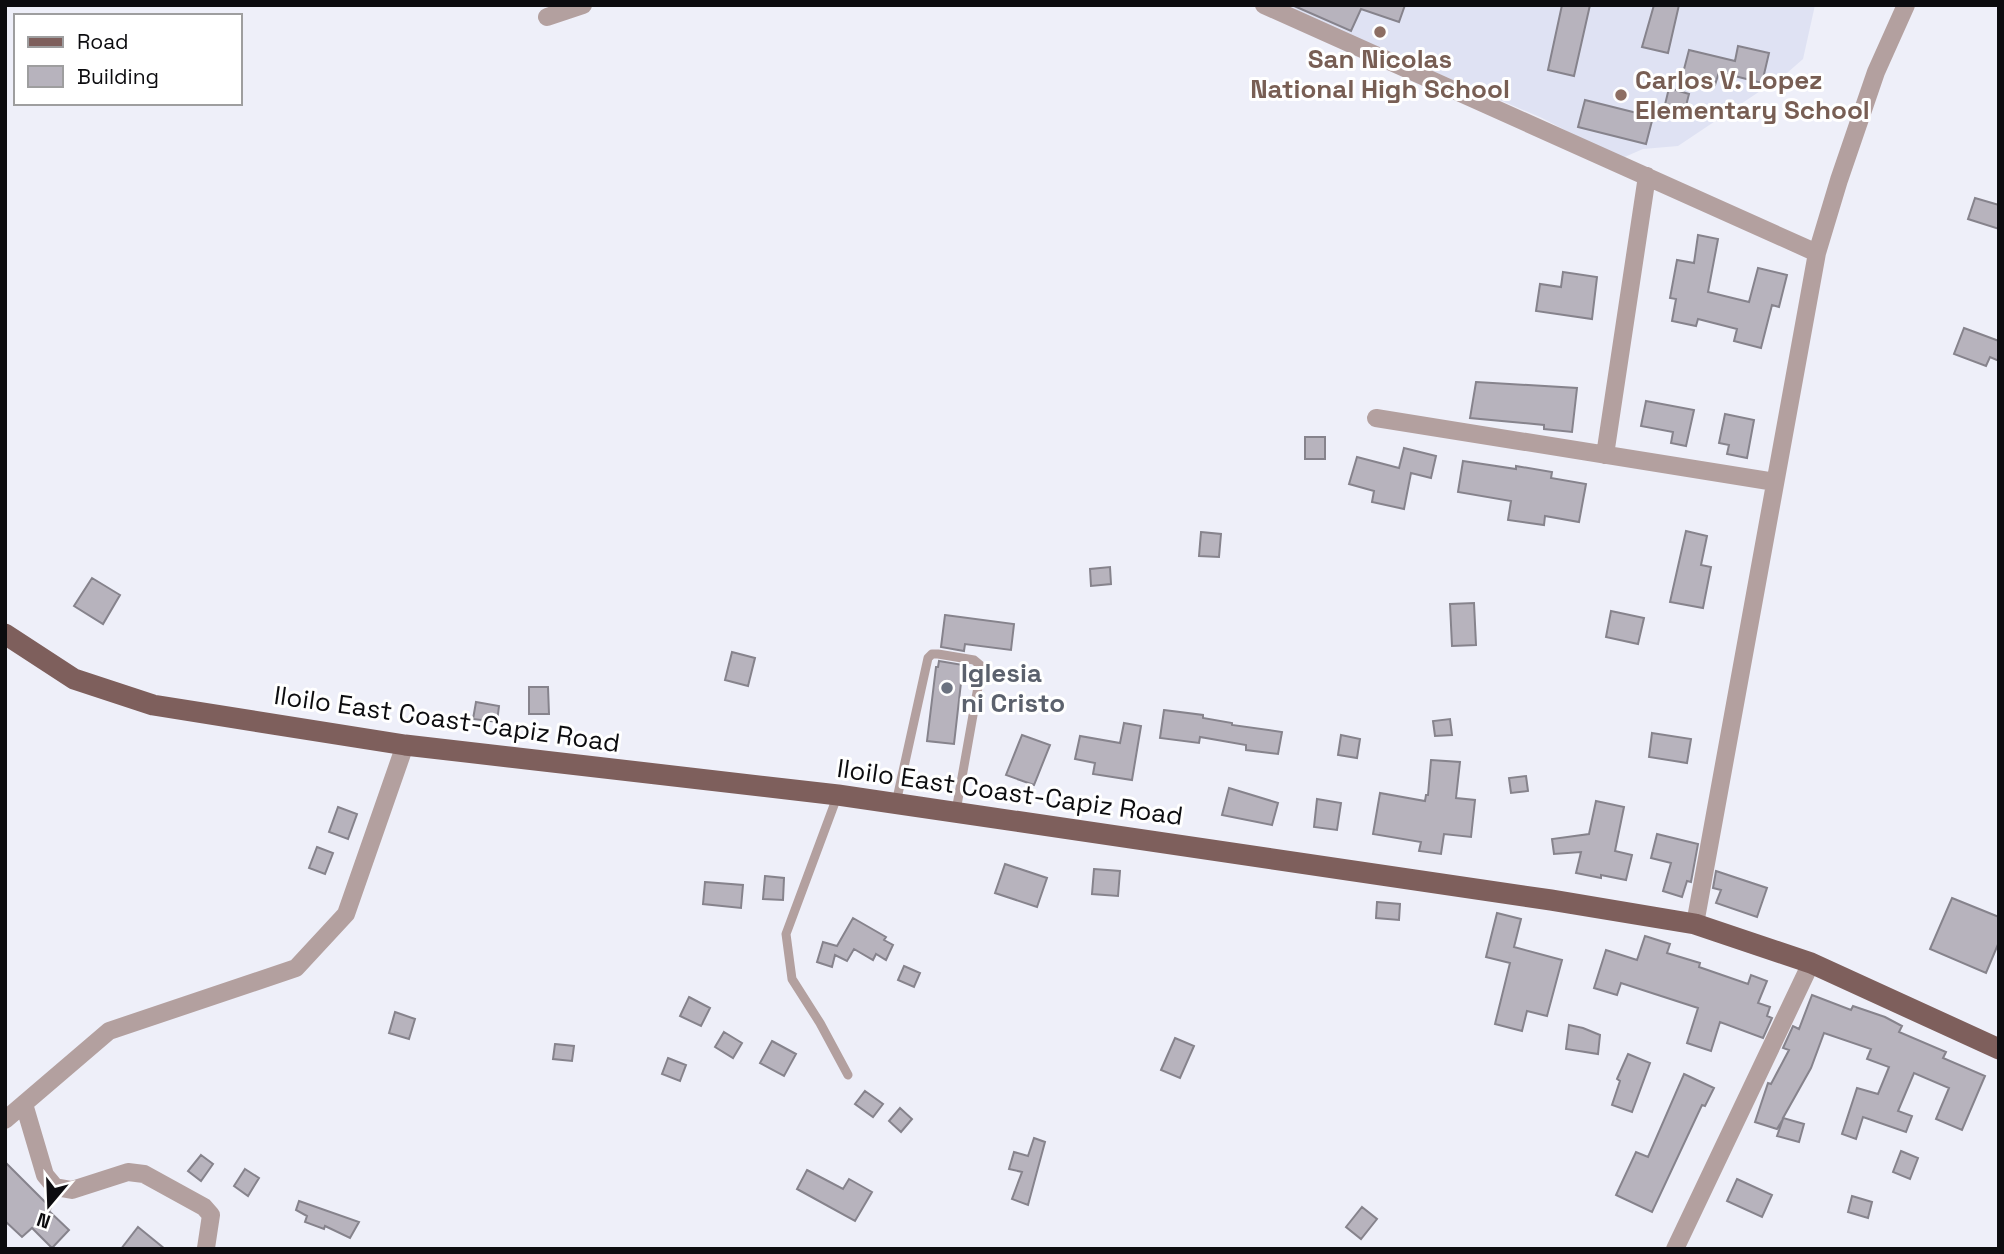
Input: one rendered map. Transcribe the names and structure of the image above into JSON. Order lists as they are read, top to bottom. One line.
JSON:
{"streets":{"main road":["Iloilo East Coast-Capiz Road"]},"places":["San Nicolas National High School","Carlos V. Lopez Elementary School","Iglesia ni Cristo"],"legend":["Road","Building"],"north":"bottom"}
